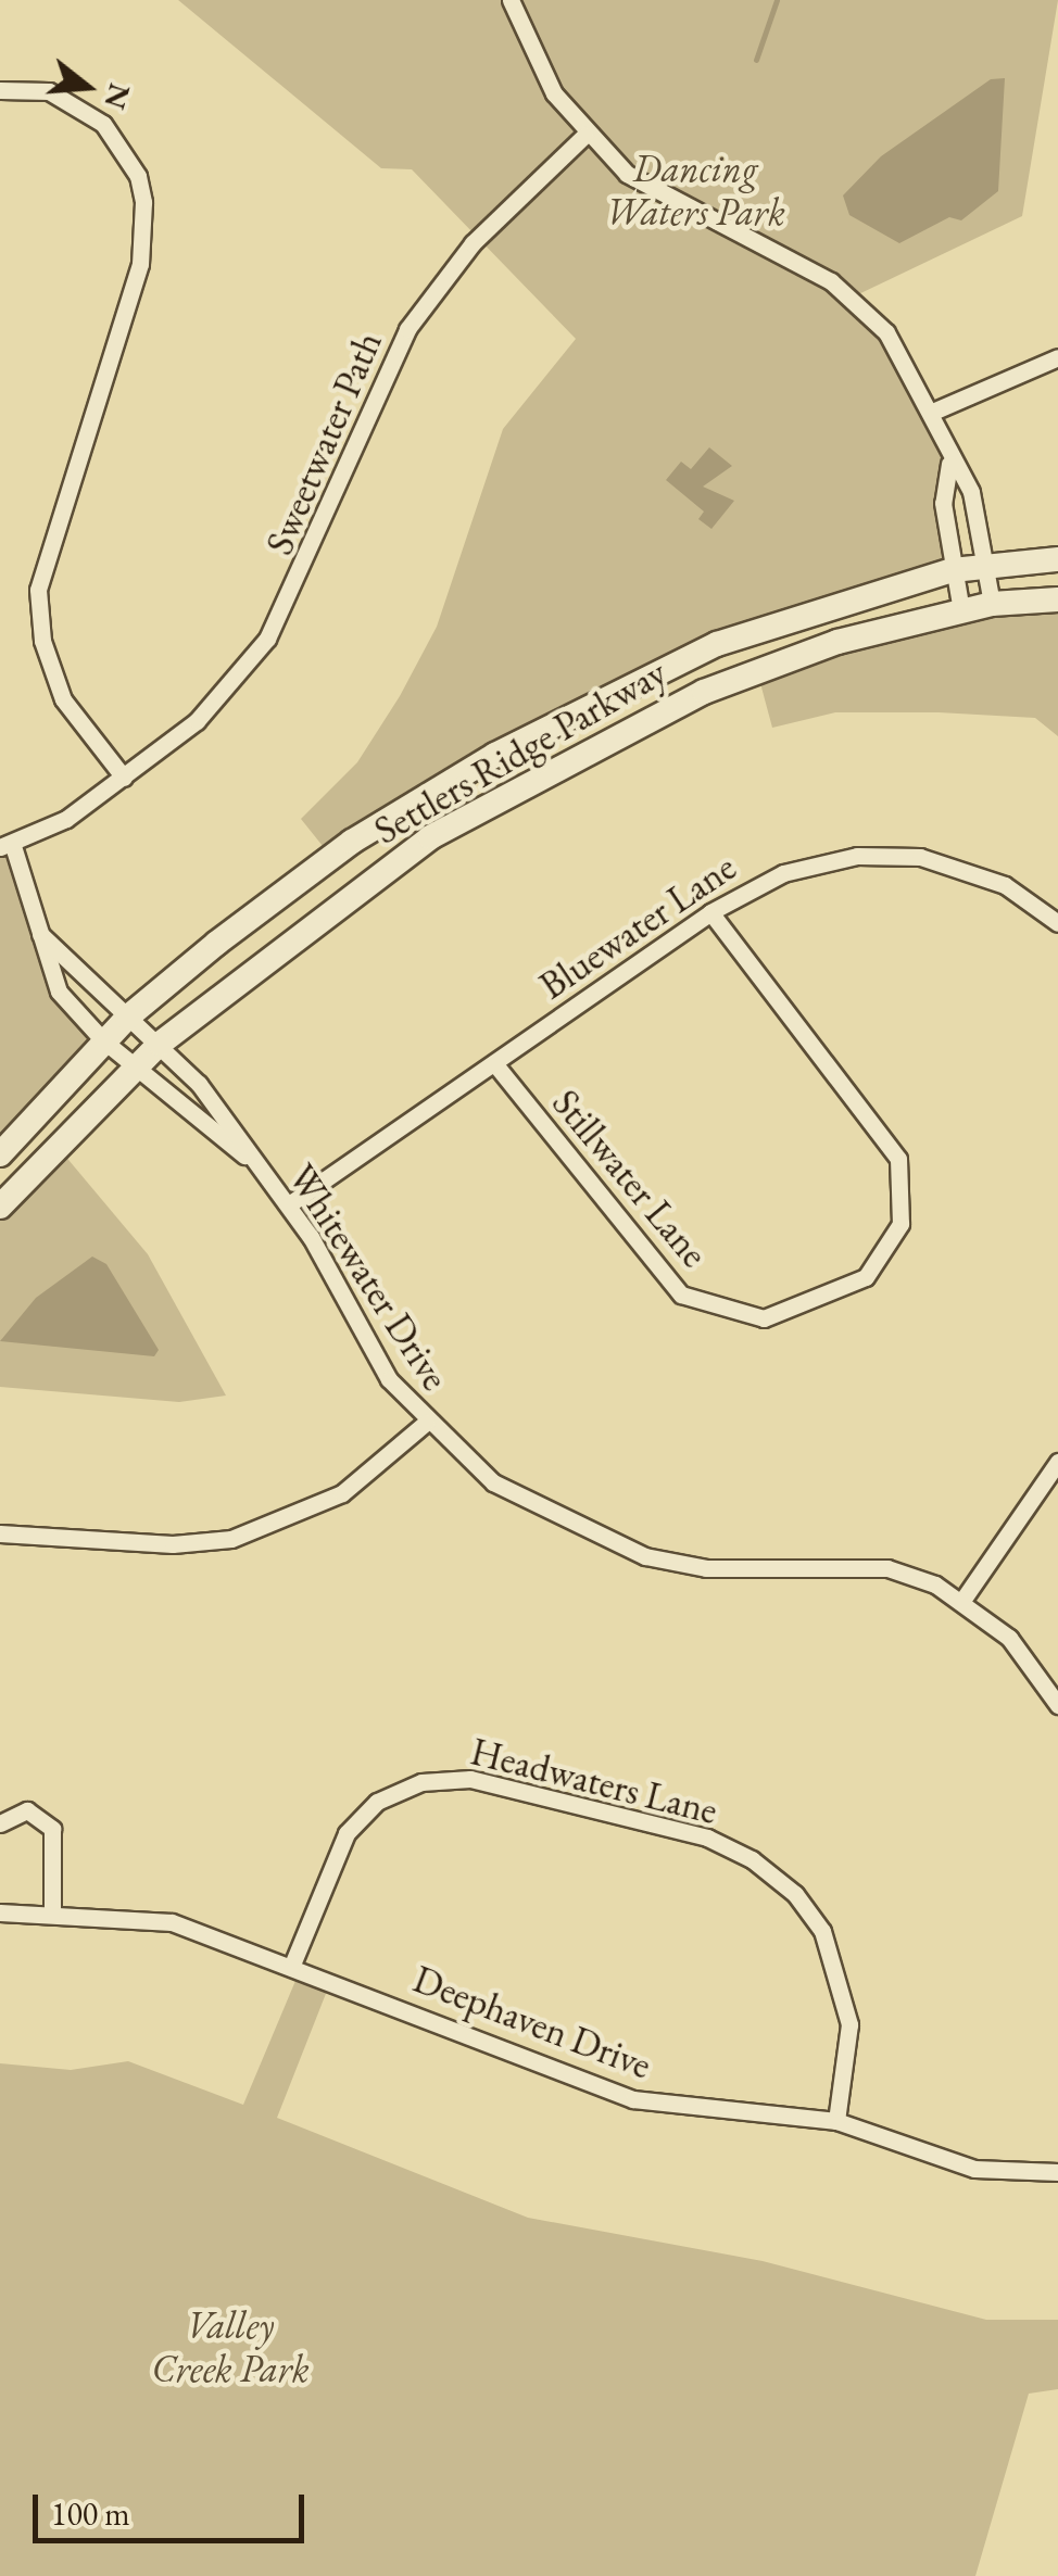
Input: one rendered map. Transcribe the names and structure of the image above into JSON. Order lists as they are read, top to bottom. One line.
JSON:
{"streets":{"street":["Sweetwater Path","Settlers Ridge Parkway","Bluewater Lane","Stillwater Lane","Whitewater Drive","Headwaters Lane","Deephaven Drive"]},"crossings":[["Sweetwater Path","Whitewater Drive"],["Settlers Ridge Parkway","Whitewater Drive"],["Bluewater Lane","Stillwater Lane"],["Bluewater Lane","Whitewater Drive"],["Headwaters Lane","Deephaven Drive"]],"parks":["Dancing Waters Park","Valley Creek Park"],"scale_bar":"100 m","north":"right"}
